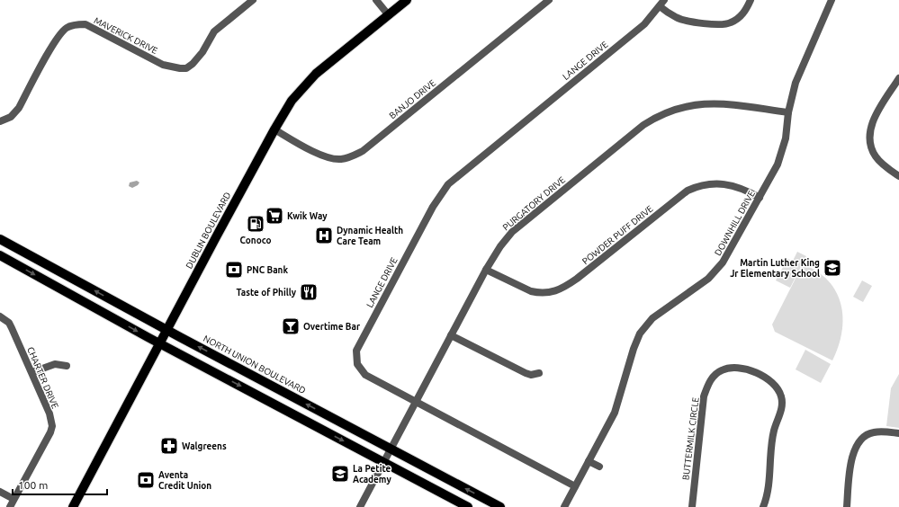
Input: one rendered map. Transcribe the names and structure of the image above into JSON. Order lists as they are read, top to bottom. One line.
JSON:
{"streets":{"main road":["DUBLIN BOULEVARD","NORTH UNION BOULEVARD"],"street":["MAVERICK DRIVE","LANGE DRIVE","BANJO DRIVE","PURGATORY DRIVE","DOWNHILL DRIVE","POWDER PUFF DRIVE","CHARTER DRIVE","BUTTERMILK CIRCLE"]},"crossings":[["LANGE DRIVE","PURGATORY DRIVE"],["LANGE DRIVE","DOWNHILL DRIVE"],["BANJO DRIVE","DUBLIN BOULEVARD"],["PURGATORY DRIVE","DOWNHILL DRIVE"],["PURGATORY DRIVE","POWDER PUFF DRIVE"],["PURGATORY DRIVE","NORTH UNION BOULEVARD"],["DOWNHILL DRIVE","POWDER PUFF DRIVE"],["DUBLIN BOULEVARD","NORTH UNION BOULEVARD"]],"places":{"supermarket":["Kwik Way"],"fuel station":["Conoco"],"hospital":["Dynamic Health Care Team"],"school or university":["Martin Luther King Jr Elementary School","La Petite Academy"],"bank":["PNC Bank","Aventa Credit Union"],"restaurant":["Taste of Philly"],"bar":["Overtime Bar"],"pharmacy":["Walgreens"]},"scale_bar":"100 m"}
